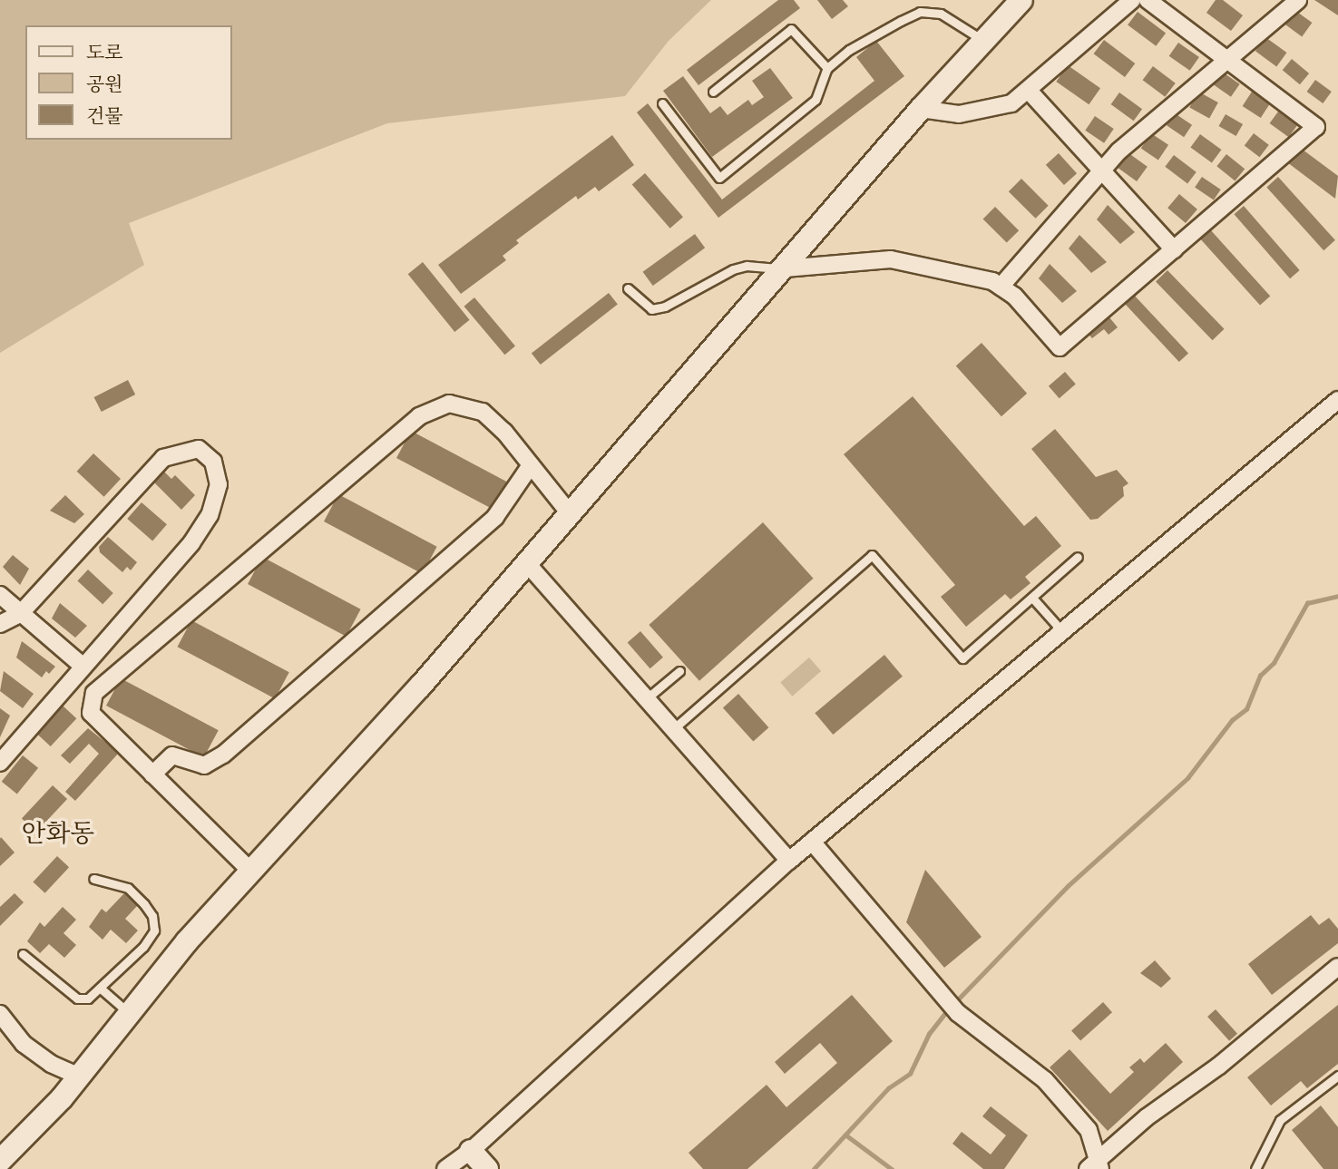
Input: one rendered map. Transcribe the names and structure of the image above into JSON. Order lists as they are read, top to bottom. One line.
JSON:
{"districts":["안화동"],"legend":["도로","공원","건물"]}
